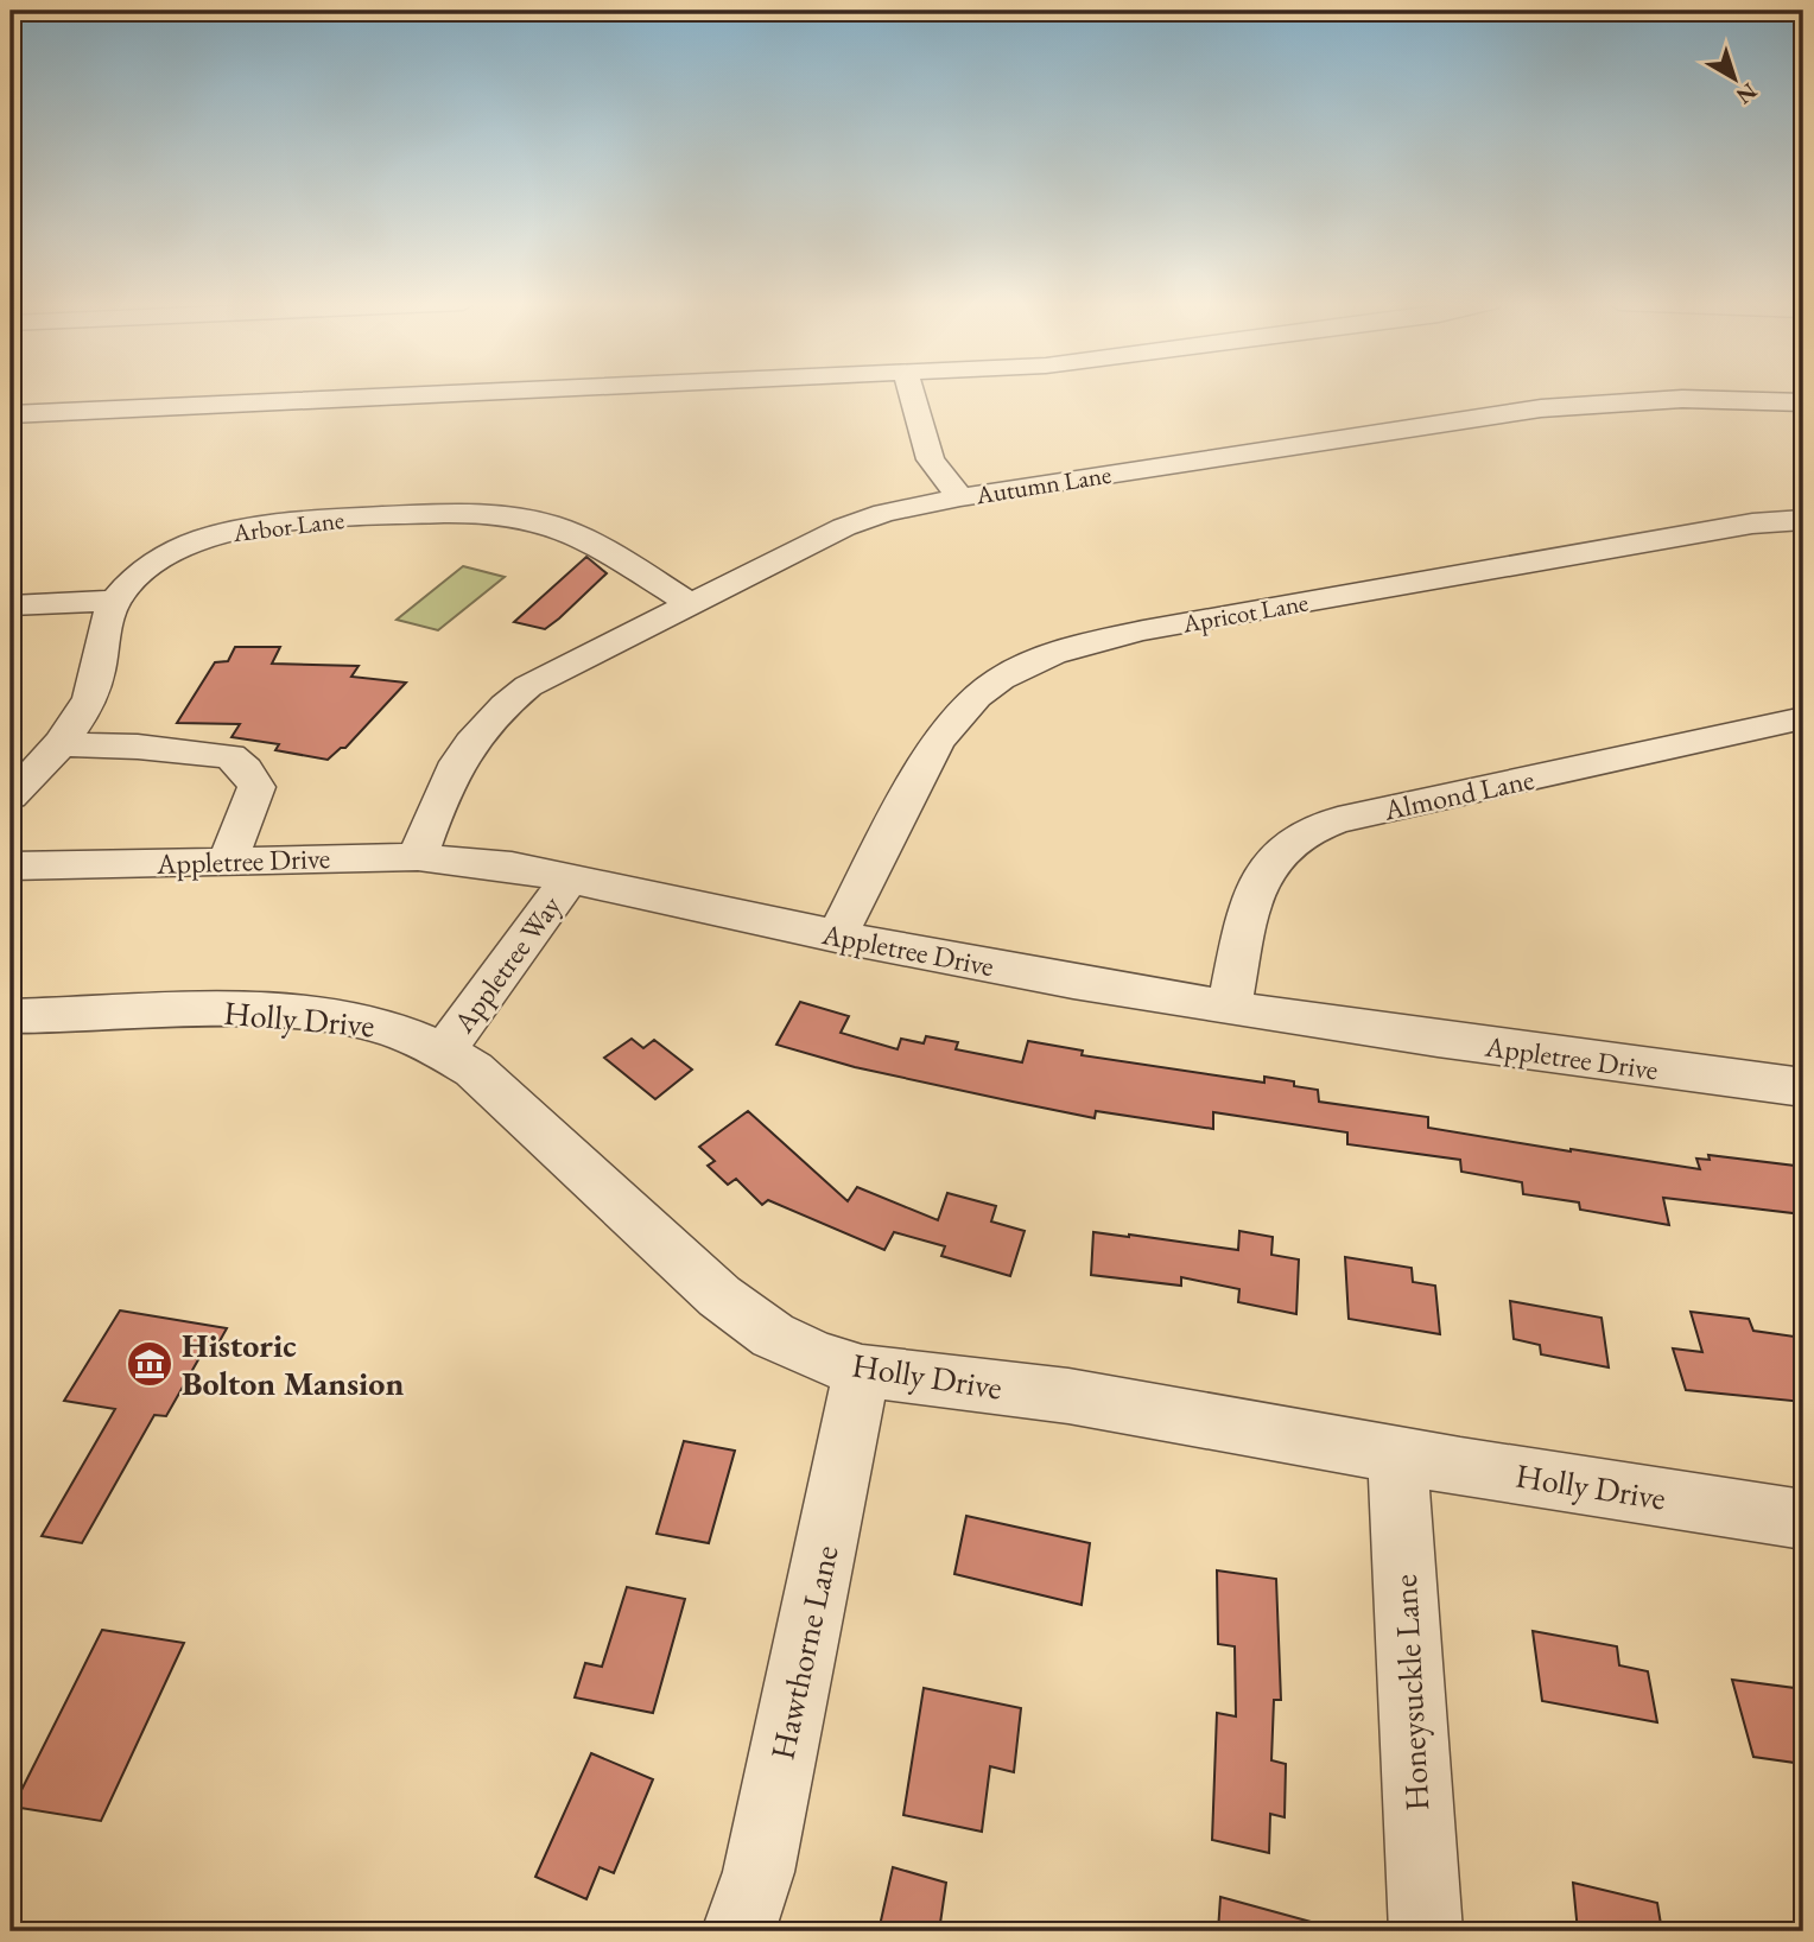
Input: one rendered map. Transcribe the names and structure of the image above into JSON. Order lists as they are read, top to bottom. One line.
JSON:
{"streets":{"street":["Autumn Lane","Arbor Lane","Apricot Lane","Almond Lane","Appletree Drive","Appletree Way","Holly Drive","Hawthorne Lane","Honeysuckle Lane"]},"crossings":[["Autumn Lane","Arbor Lane"],["Autumn Lane","Appletree Drive"],["Apricot Lane","Appletree Drive"],["Almond Lane","Appletree Drive"],["Appletree Drive","Appletree Way"],["Appletree Way","Holly Drive"],["Holly Drive","Hawthorne Lane"],["Holly Drive","Honeysuckle Lane"]],"places":{"museum":["Historic Bolton Mansion"]},"north":"bottom right"}
